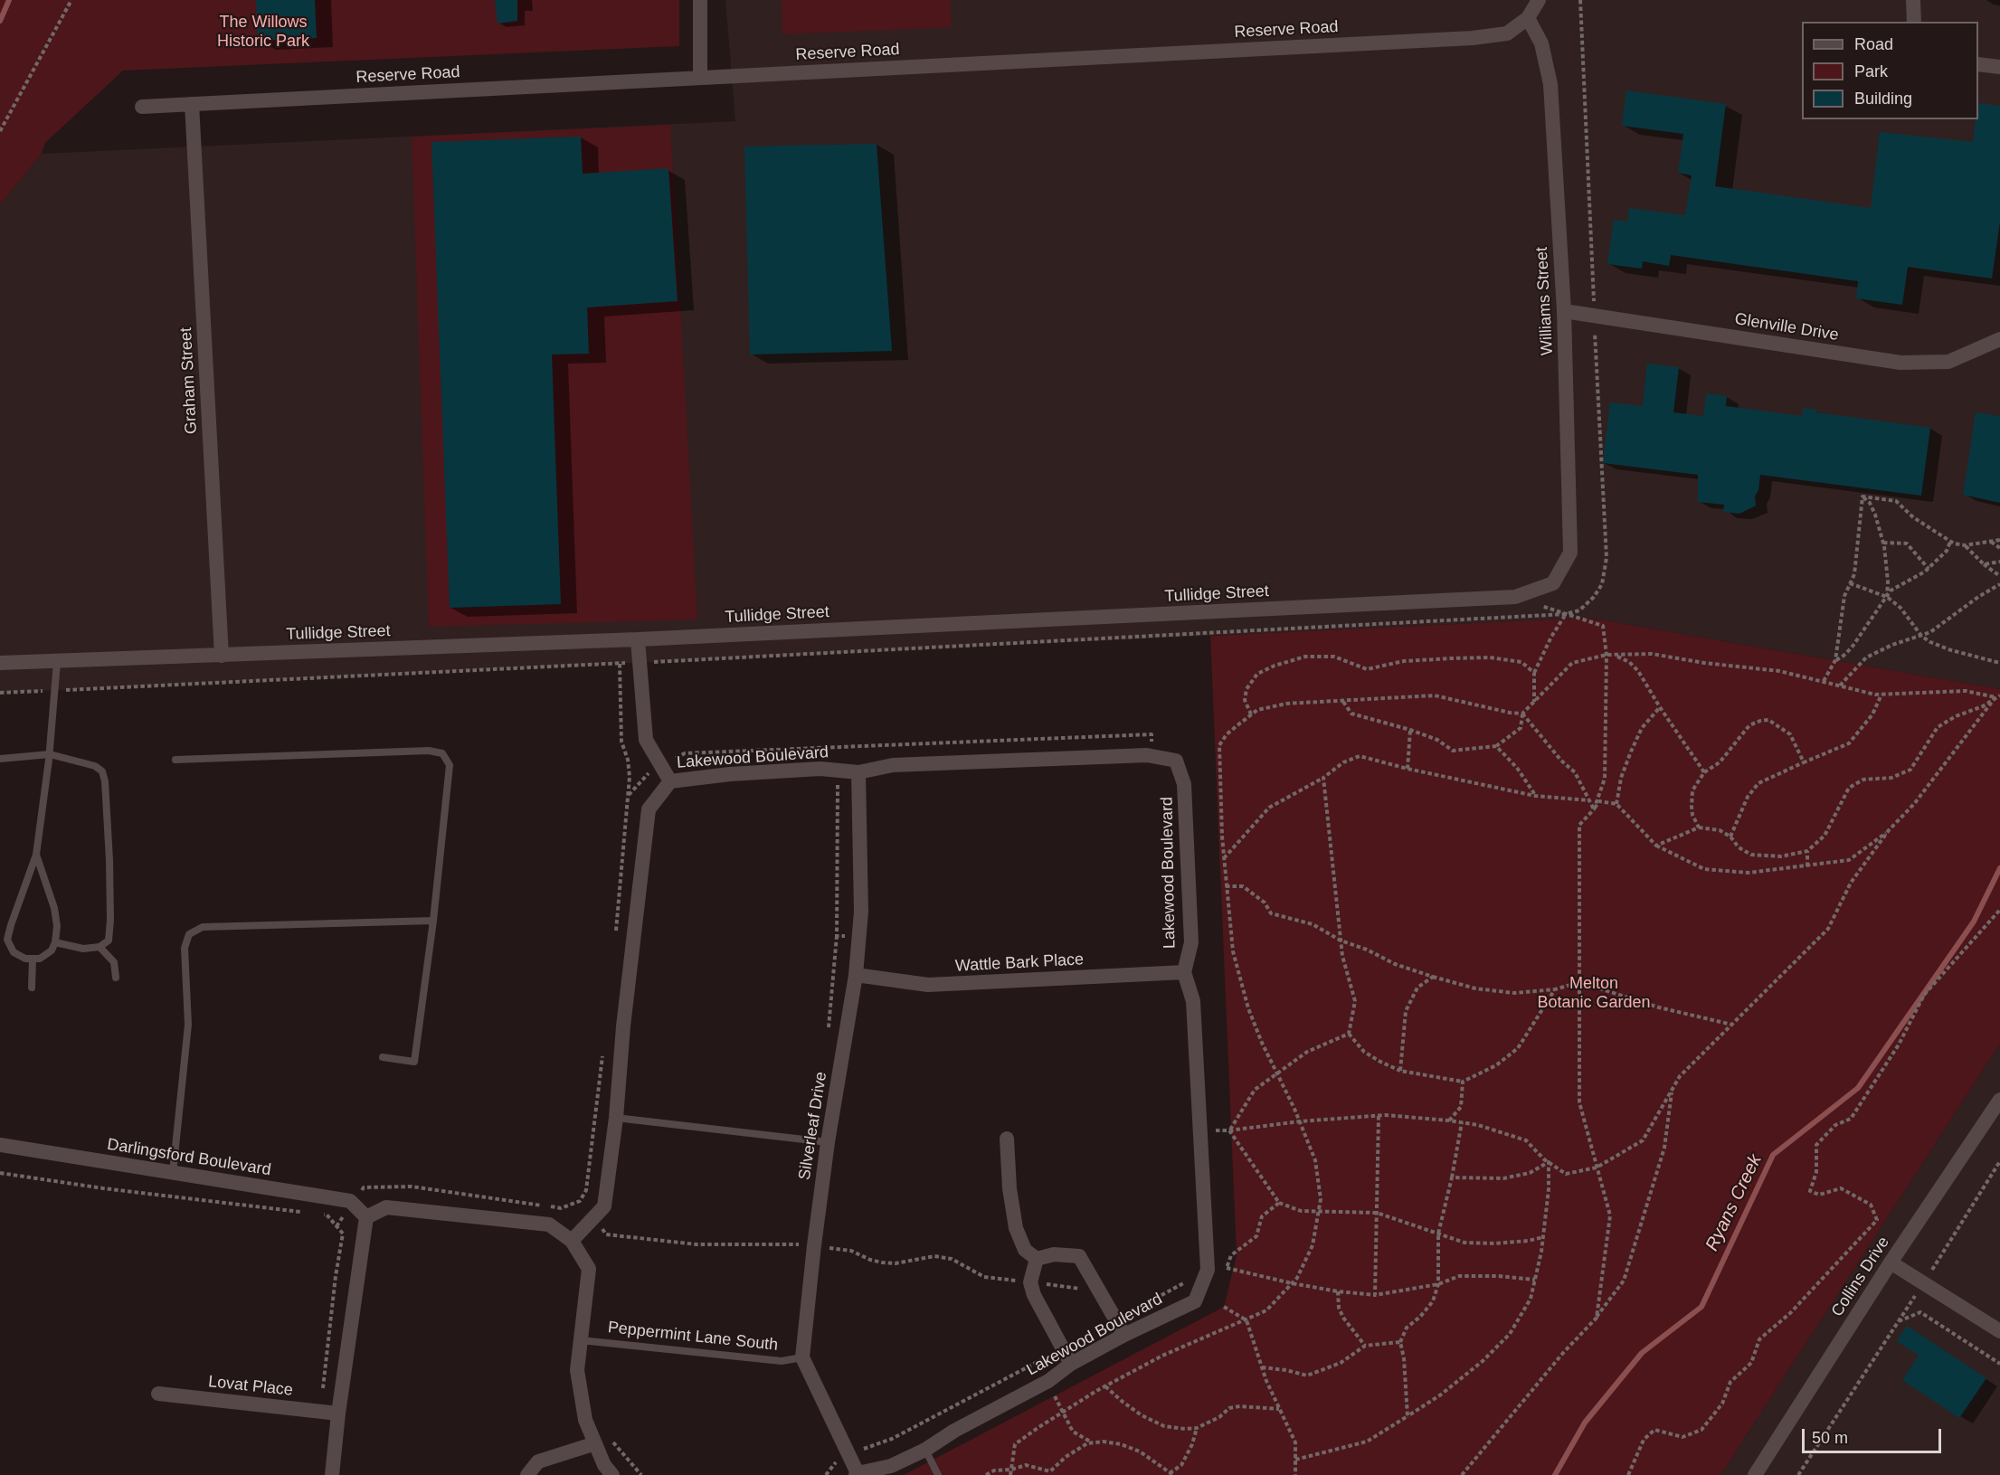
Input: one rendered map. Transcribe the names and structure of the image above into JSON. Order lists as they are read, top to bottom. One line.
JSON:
{"streets":{"street":["Reserve Road","Williams Street","Glenville Drive","Graham Street","Tullidge Street","Lakewood Boulevard","Wattle Bark Place","Silverleaf Drive","Darlingsford Boulevard","Collins Drive","Lovat Place"],"lane":["Peppermint Lane South"]},"crossings":[["Reserve Road","Williams Street"],["Reserve Road","Graham Street"],["Williams Street","Glenville Drive"],["Williams Street","Tullidge Street"],["Graham Street","Tullidge Street"],["Tullidge Street","Lakewood Boulevard"],["Lakewood Boulevard","Wattle Bark Place"],["Lakewood Boulevard","Silverleaf Drive"],["Wattle Bark Place","Silverleaf Drive"],["Silverleaf Drive","Peppermint Lane South"]],"water":["Ryans Creek"],"parks":["The Willows Historic Park","Melton Botanic Garden"],"legend":["Road","Park","Building"],"scale_bar":"50 m"}
